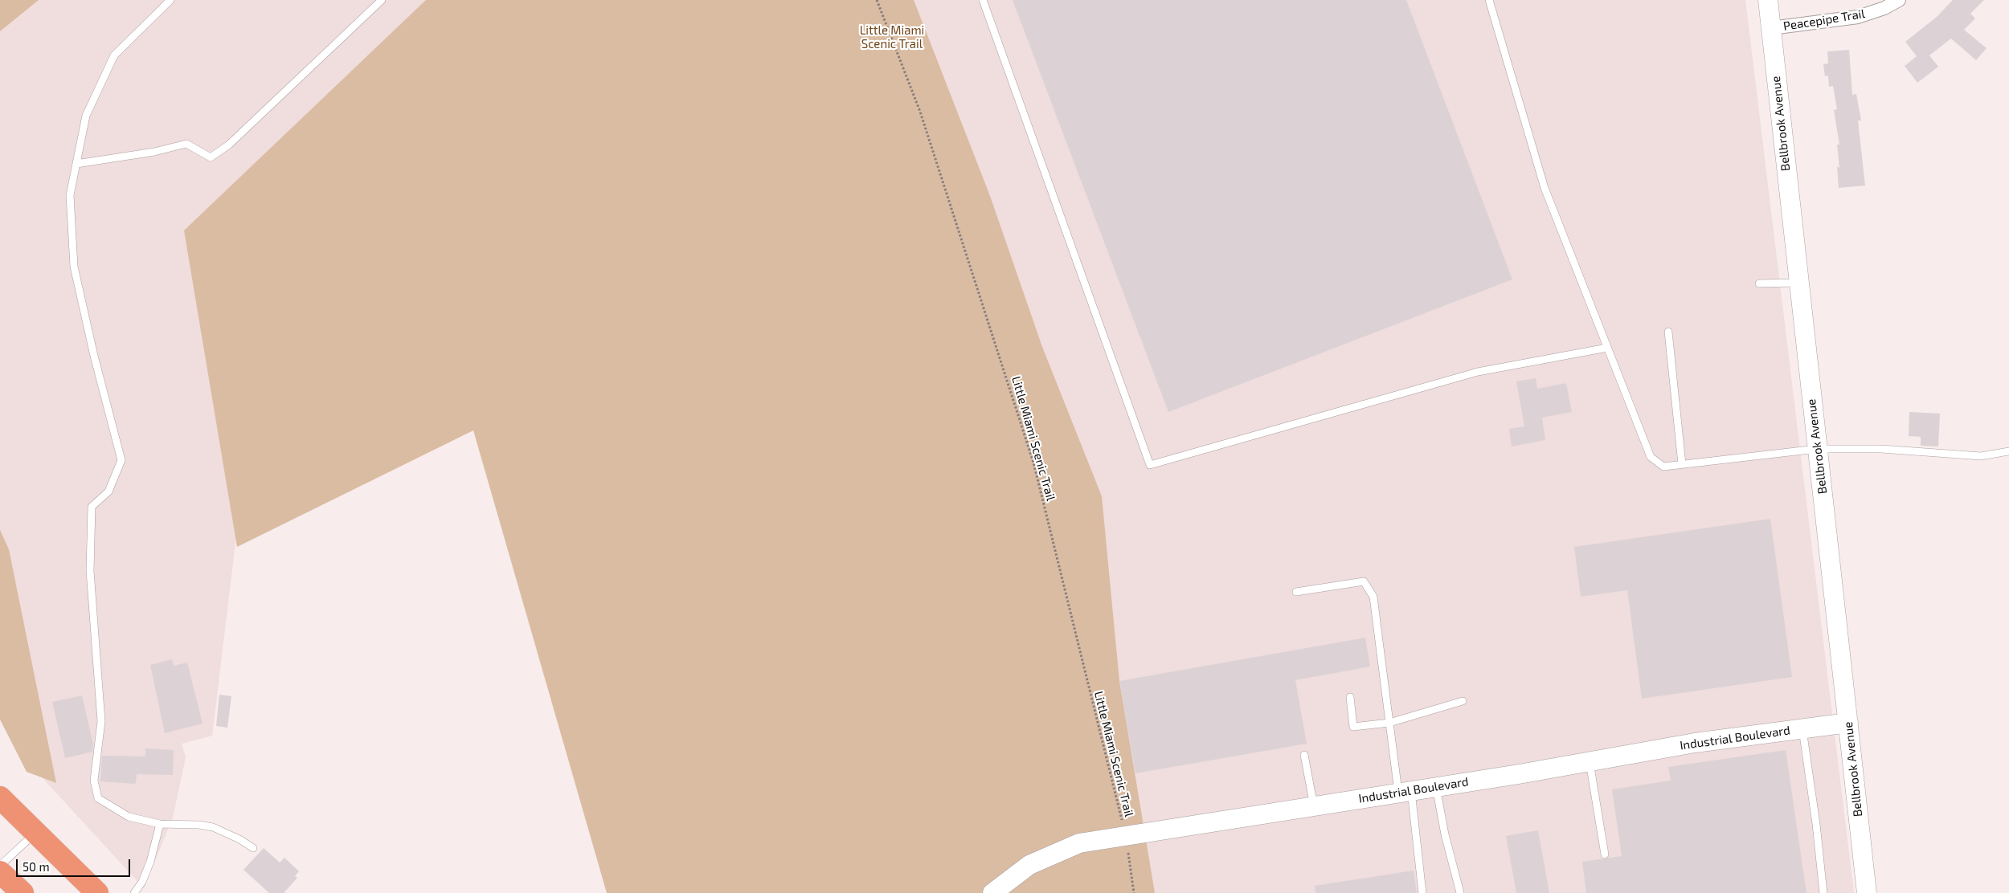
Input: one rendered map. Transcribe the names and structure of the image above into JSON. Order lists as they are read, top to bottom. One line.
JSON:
{"streets":{"street":["Peacepipe Trail","Bellbrook Avenue","Industrial Boulevard"],"path":["Little Miami Scenic Trail"]},"crossings":[["Peacepipe Trail","Bellbrook Avenue"],["Bellbrook Avenue","Industrial Boulevard"],["Little Miami Scenic Trail","Industrial Boulevard"]],"parks":["Little Miami Scenic Trail"],"scale_bar":"50 m"}
